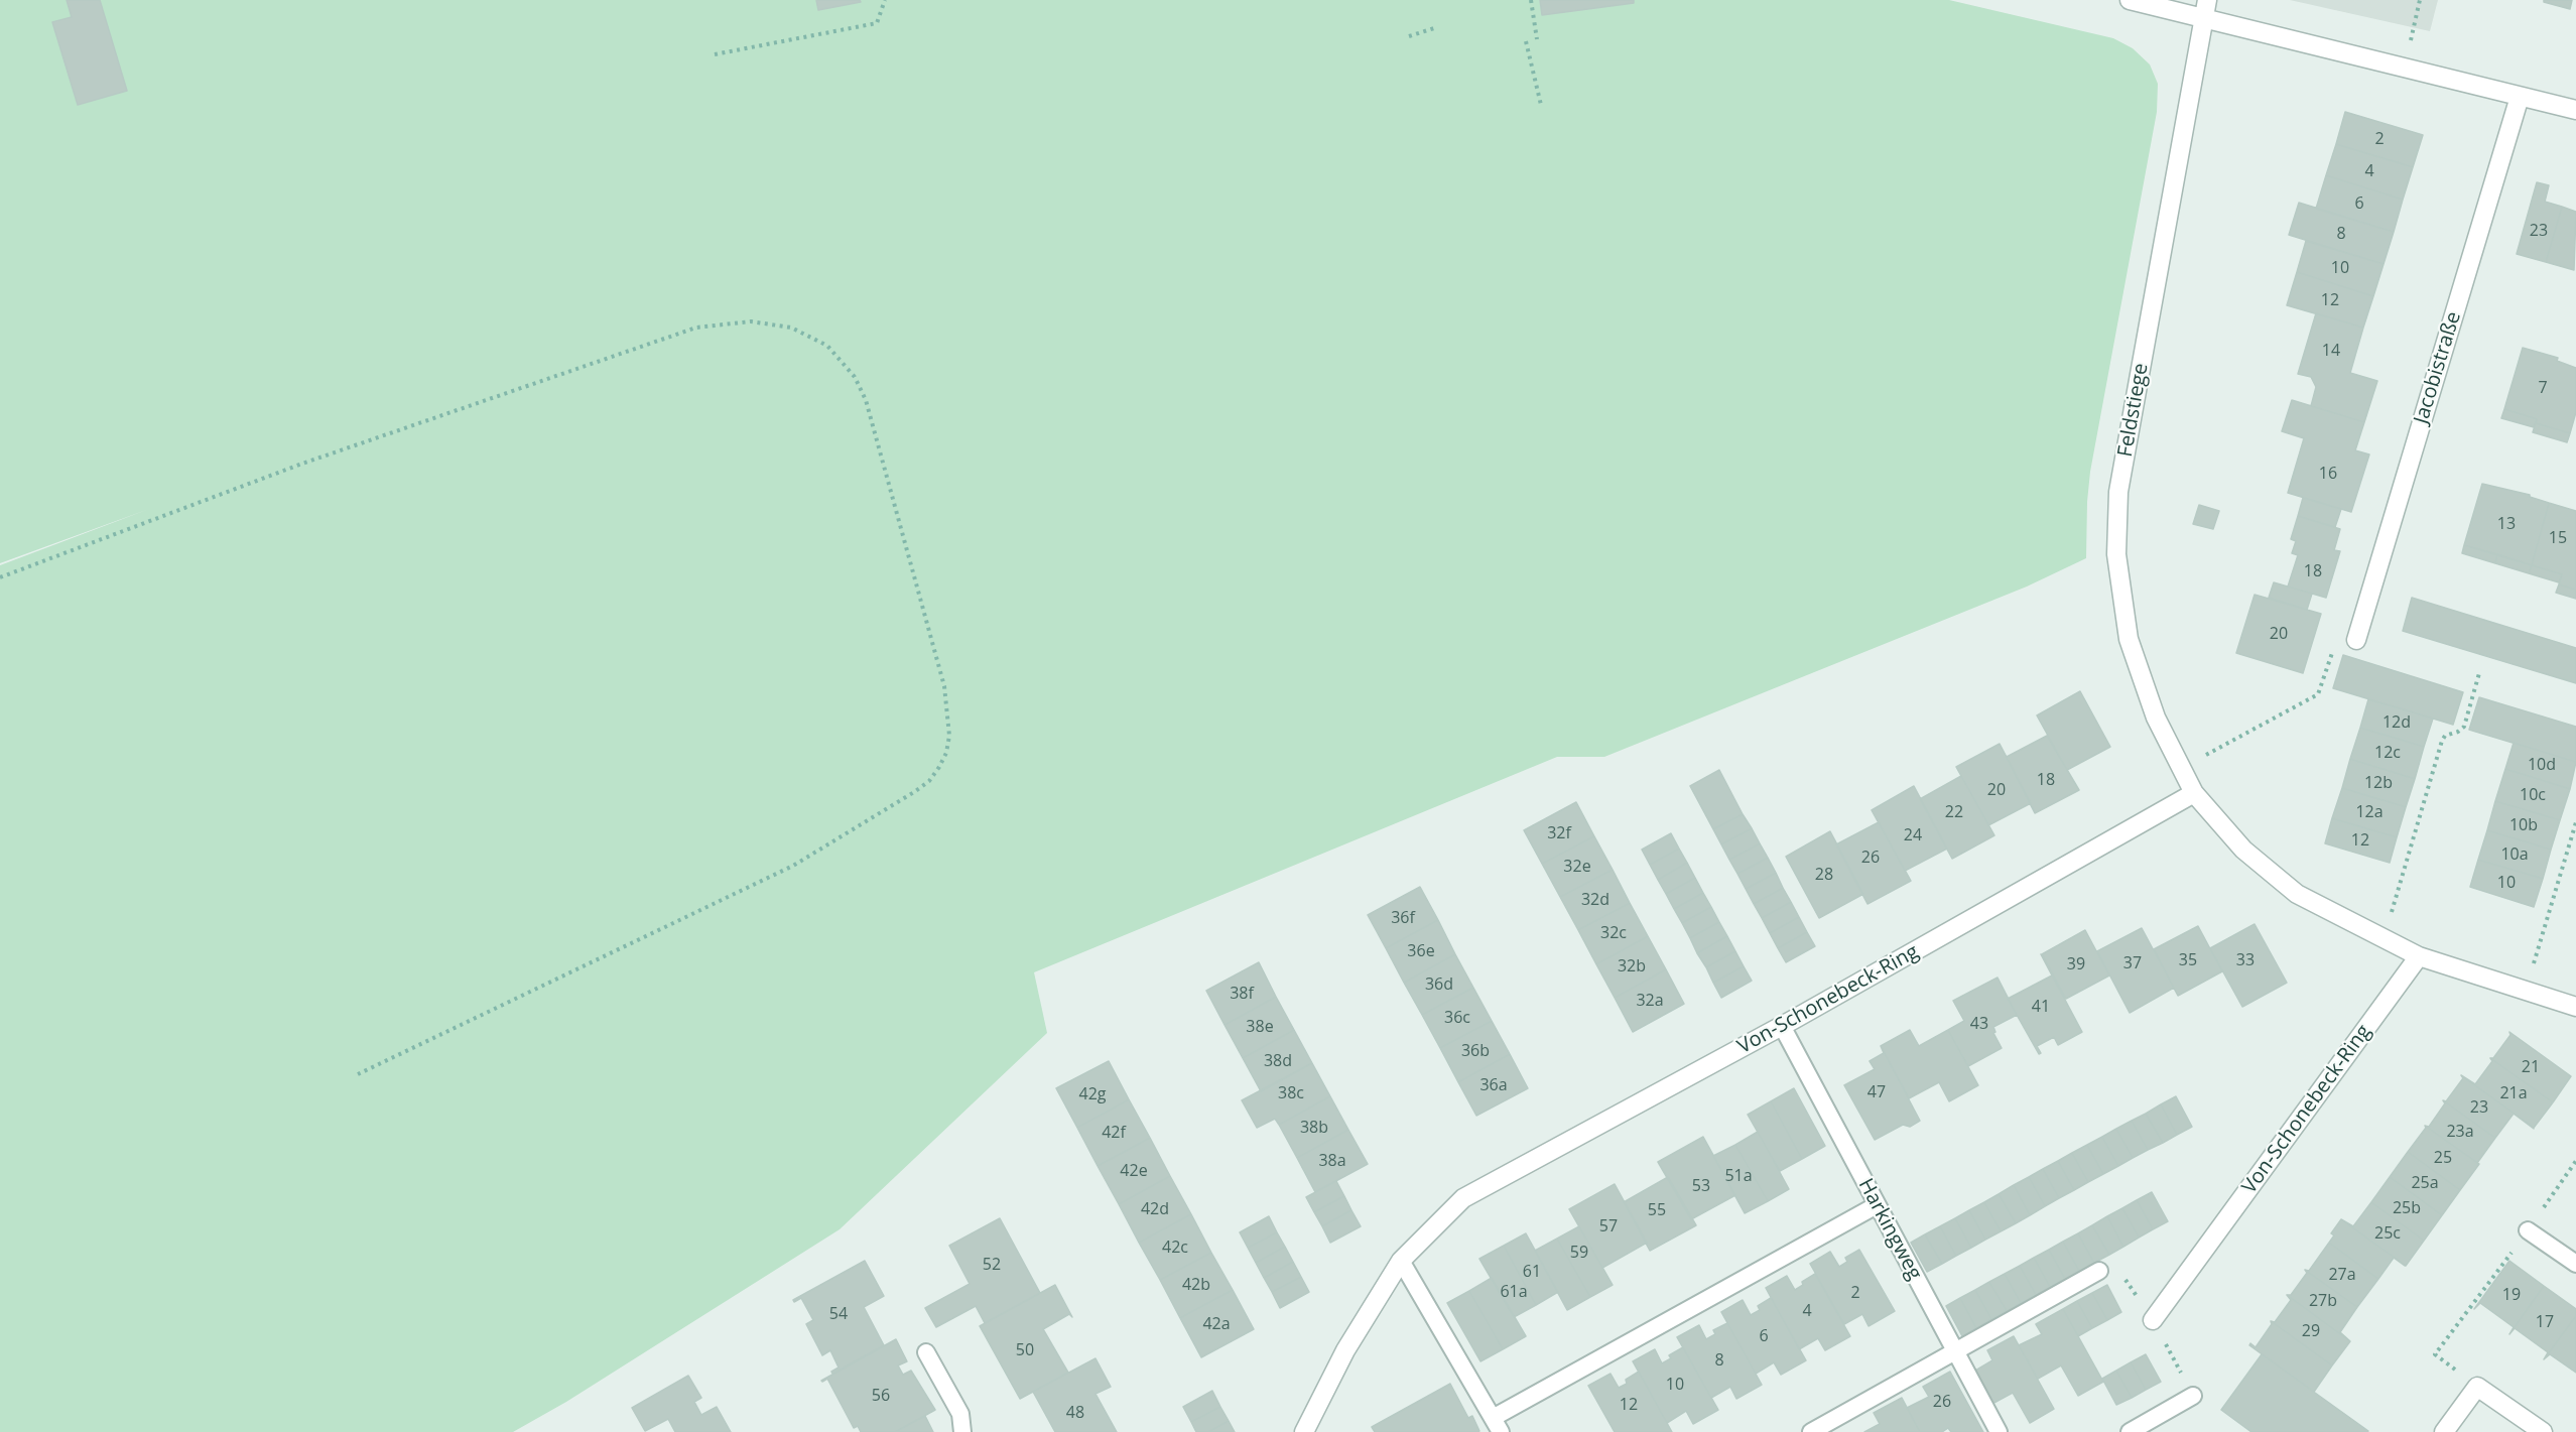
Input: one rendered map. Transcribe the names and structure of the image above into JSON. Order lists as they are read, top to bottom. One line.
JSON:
{"streets":{"street":["Jacobistraße","Feldstiege","Von-Schonebeck-Ring"],"lane":["Harkingweg"]},"crossings":[["Feldstiege","Von-Schonebeck-Ring"],["Von-Schonebeck-Ring","Harkingweg"]],"house_numbers":["2","4","6","23","8","10","12","14","7","16","13","15","18","20","12d","12c","10d","18","12b","20","10c","22","12a","10b","32f","24","12","10a","26","32e","28","10","32d","36f","32c","36e","35","33","37","39","32b","36d","38f","32a","41","36c","43","38e","36b","38d","21","36a","47","38c","21a","42g","23","38b","23a","42f","25","38a","42e","51a","25a","53","25b","42d","55","57","25c","42c","59","52","61","27a","42b","61a","2","19","27b","4","54","17","42a","29","6","50","8","10","56","26","12","48"]}
